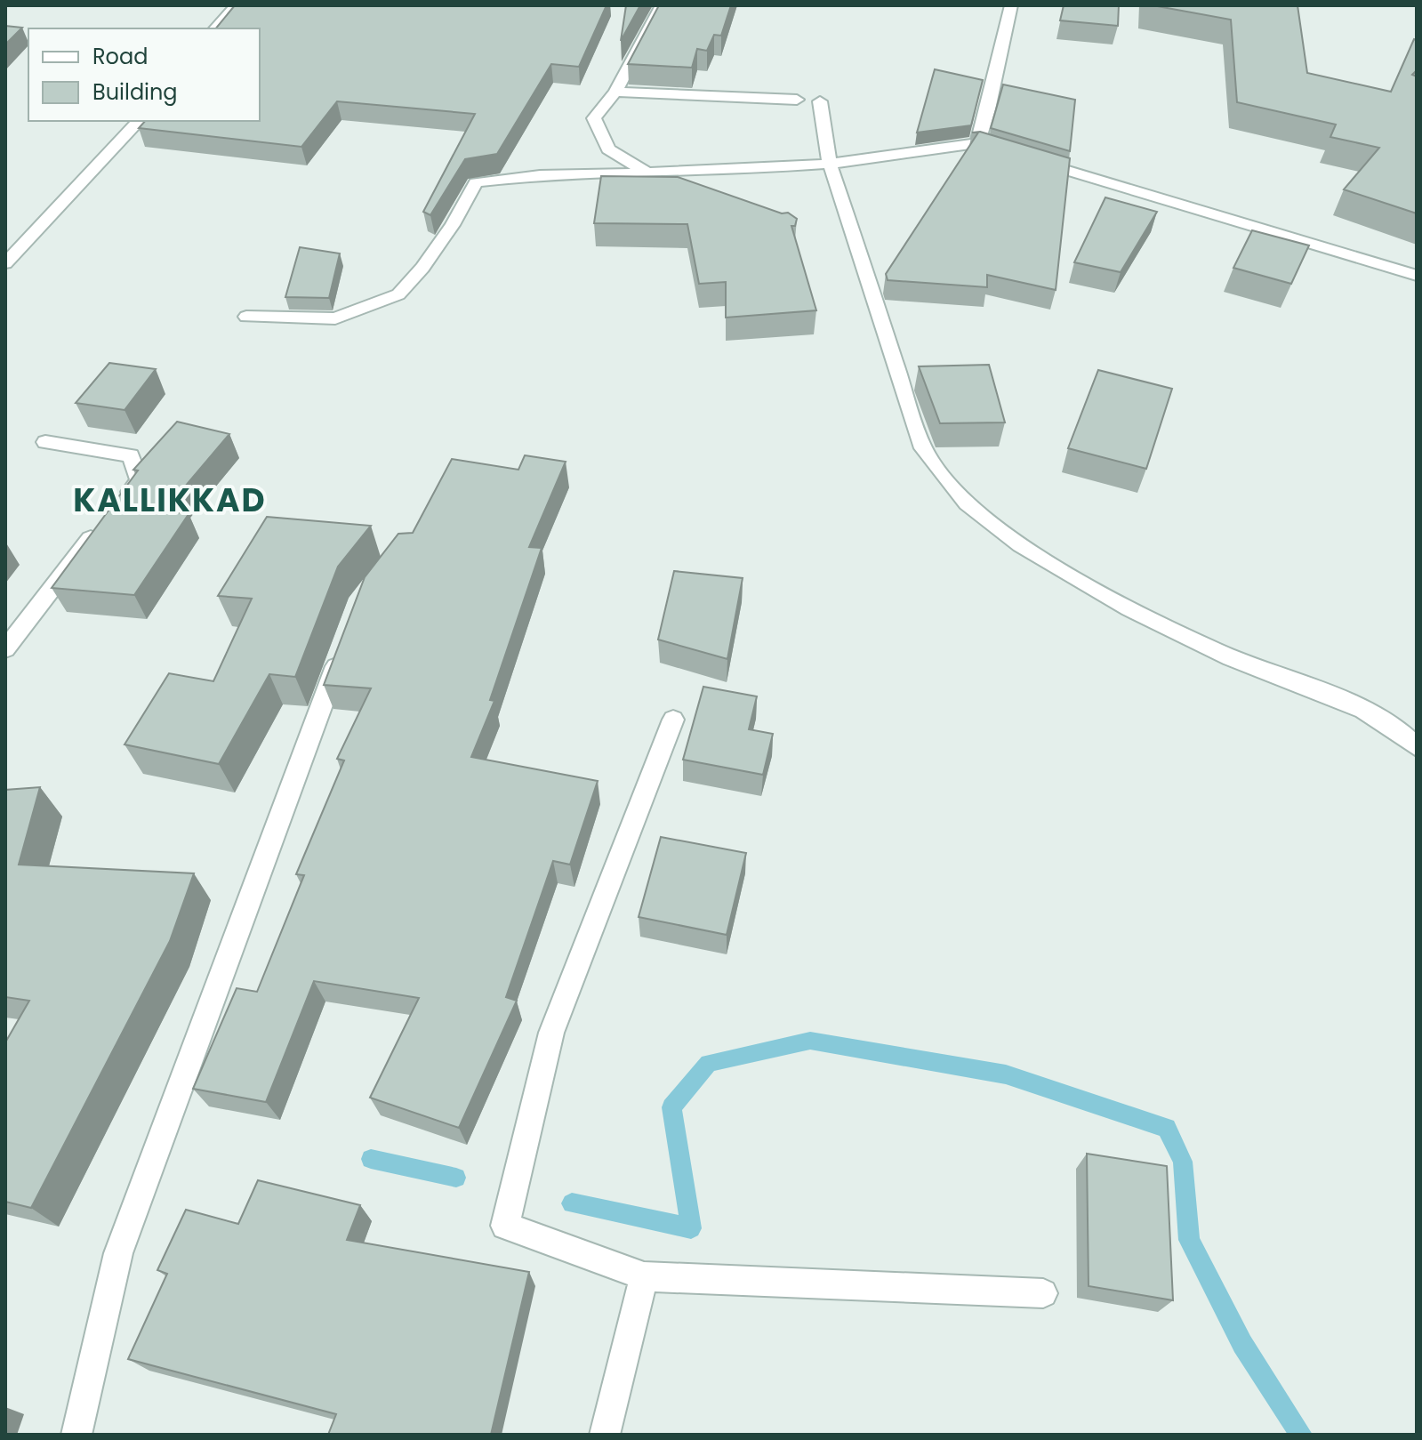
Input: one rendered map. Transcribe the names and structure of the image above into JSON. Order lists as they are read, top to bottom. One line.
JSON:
{"districts":["KALLIKKAD"],"legend":["Road","Building"]}
